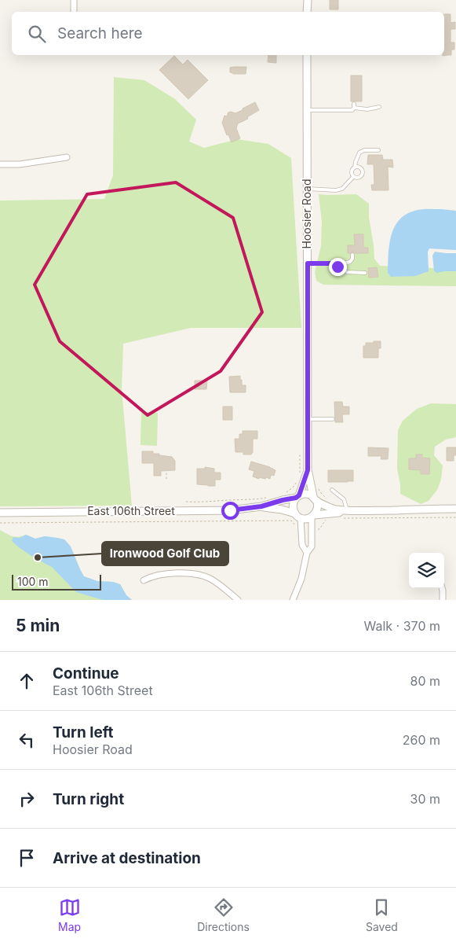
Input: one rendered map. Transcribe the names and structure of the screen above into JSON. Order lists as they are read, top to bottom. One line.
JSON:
{"streets":{"street":["Hoosier Road","East 106th Street"]},"crossings":[["Hoosier Road","East 106th Street"]],"places":["Ironwood Golf Club"],"scale_bar":"100 m","page":{"search":"Search here","scale":"100 m","heading":["5 min","Walk · 370 m"],"list":[["Continue","East 106th Street","80 m"],["Turn left","Hoosier Road","260 m"],["Turn right","30 m"],"Arrive at destination"],"nav":["Map","Directions","Saved"]}}
